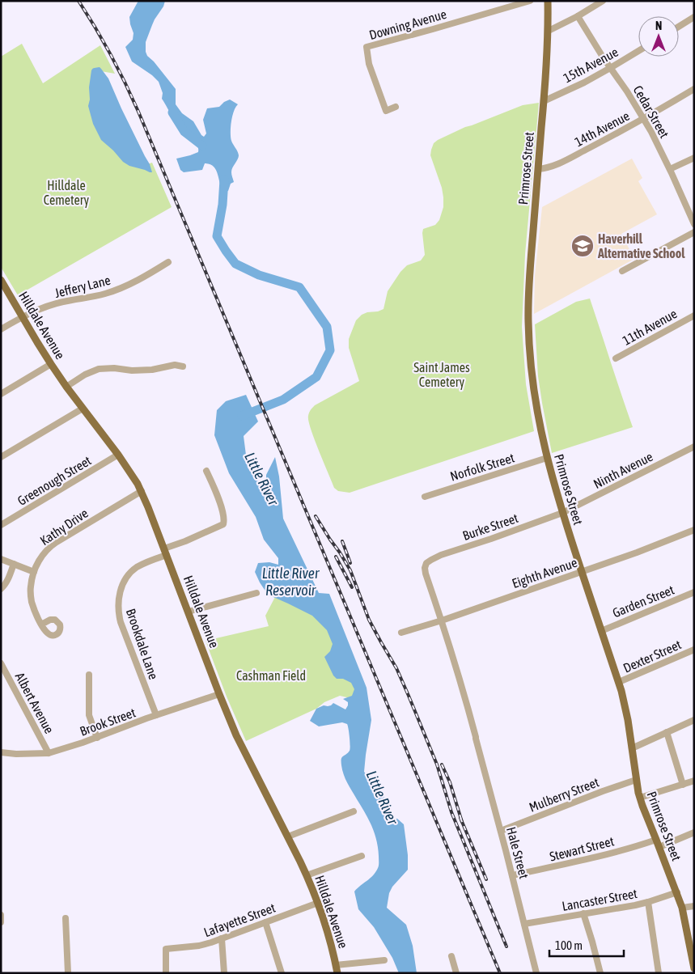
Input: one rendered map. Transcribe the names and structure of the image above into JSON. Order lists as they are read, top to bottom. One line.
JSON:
{"streets":{"main road":["Primrose Street","Hilldale Avenue"],"street":["Downing Avenue","15th Avenue","Cedar Street","14th Avenue","Jeffery Lane","11th Avenue","Norfolk Street","Ninth Avenue","Greenough Street","Kathy Drive","Burke Street","Eighth Avenue","Garden Street","Brookdale Lane","Dexter Street","Albert Avenue","Brook Street","Mulberry Street","Stewart Street","Hale Street","Lancaster Street","Lafayette Street"]},"crossings":[["15th Avenue","Cedar Street"],["15th Avenue","Primrose Street"],["Cedar Street","14th Avenue"],["14th Avenue","Primrose Street"],["Primrose Street","Norfolk Street"],["Primrose Street","Ninth Avenue"],["Primrose Street","Burke Street"],["Primrose Street","Eighth Avenue"],["Primrose Street","Garden Street"],["Primrose Street","Dexter Street"],["Primrose Street","Mulberry Street"],["Primrose Street","Stewart Street"],["Primrose Street","Lancaster Street"],["Jeffery Lane","Hilldale Avenue"],["Hilldale Avenue","Greenough Street"],["Hilldale Avenue","Kathy Drive"],["Hilldale Avenue","Brookdale Lane"],["Hilldale Avenue","Brook Street"],["Hilldale Avenue","Lafayette Street"],["Ninth Avenue","Burke Street"],["Burke Street","Hale Street"],["Eighth Avenue","Hale Street"],["Brookdale Lane","Brook Street"],["Albert Avenue","Brook Street"],["Mulberry Street","Hale Street"],["Stewart Street","Hale Street"],["Hale Street","Lancaster Street"]],"water":["Little River","Little River Reservoir"],"parks":["Hilldale Cemetery","Saint James Cemetery","Cashman Field"],"places":{"school or university":["Haverhill Alternative School"]},"scale_bar":"100 m","north":"top"}
